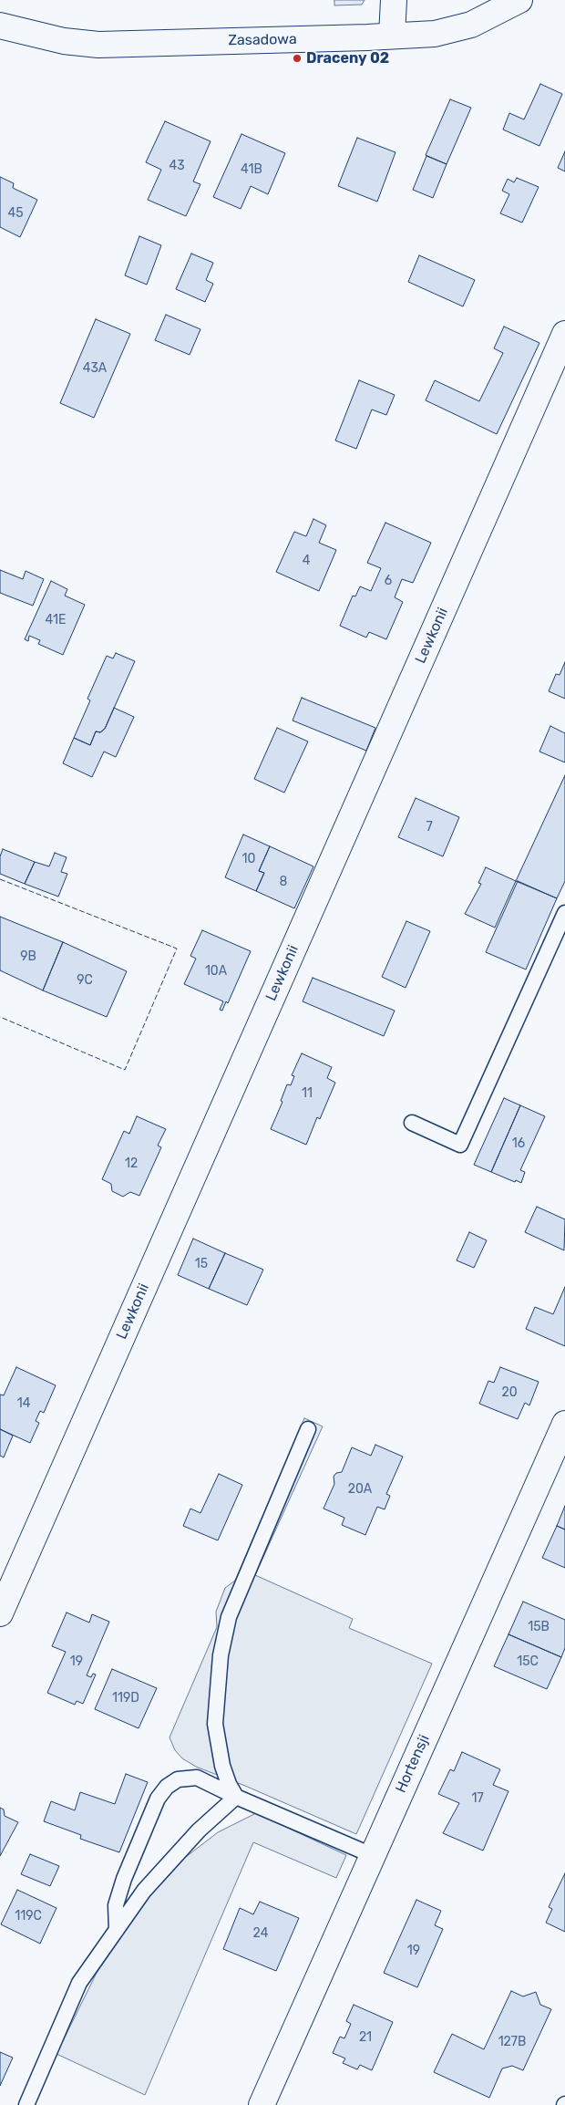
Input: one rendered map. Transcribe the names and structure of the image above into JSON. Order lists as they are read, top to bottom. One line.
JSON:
{"streets":{"street":["Zasadowa","Lewkonii","Hortensji"]},"places":["Draceny 02"],"house_numbers":["43","41B","45","43A","4","6","41E","7","10","8","9B","10A","9C","11","16","12","15","20","14","20A","15B","19","15C","119D","17","119C","24","19","21","127B"]}
